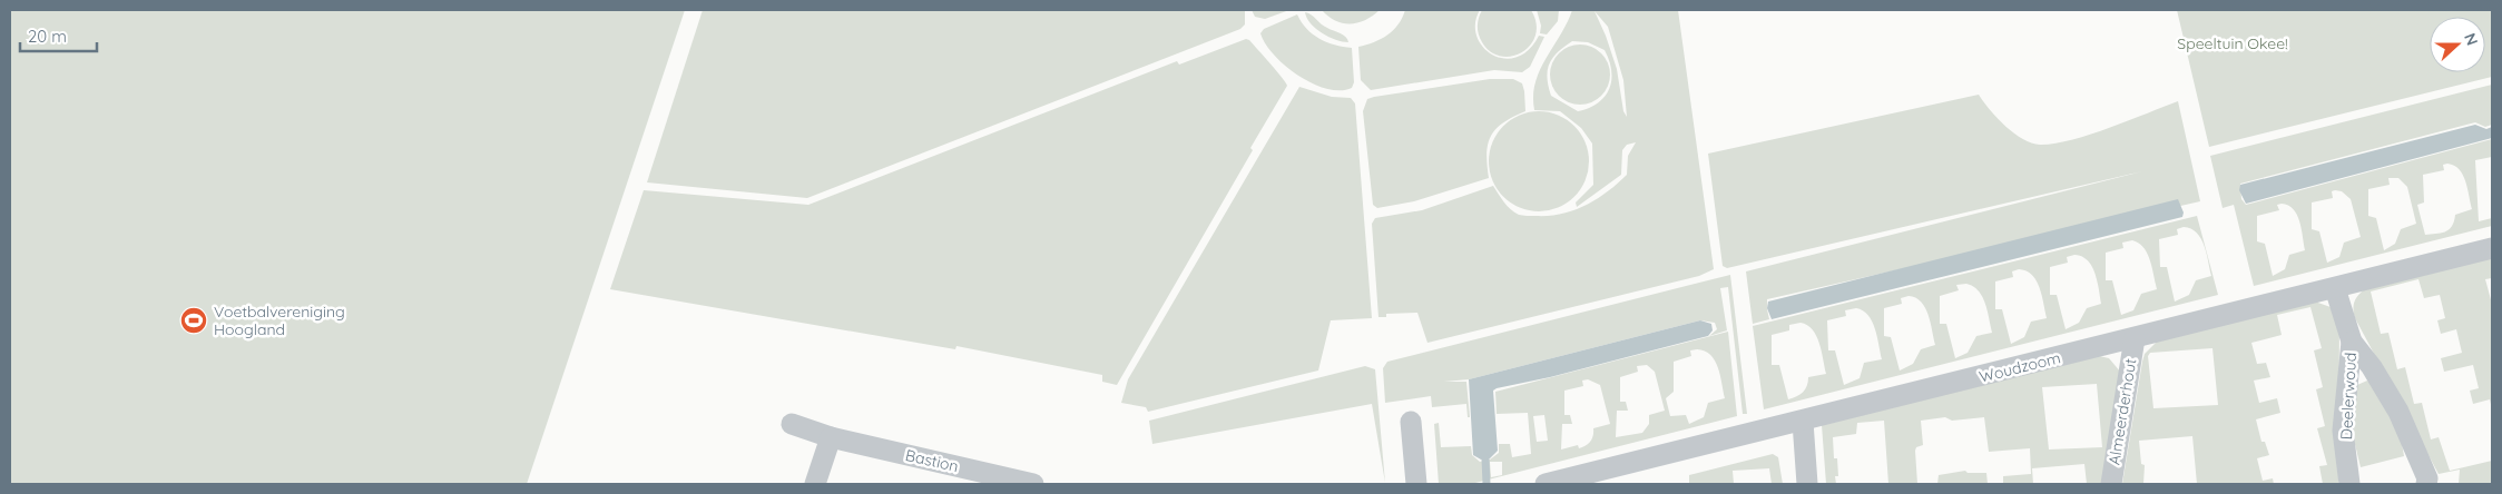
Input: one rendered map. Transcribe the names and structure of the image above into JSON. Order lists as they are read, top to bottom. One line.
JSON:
{"streets":{"street":["Woudzoom","Deelerwoud","Almeerderhout","Bastion"]},"crossings":[["Woudzoom","Deelerwoud"],["Woudzoom","Almeerderhout"]],"parks":["Speeltuin Okee!"],"places":{"sports":["Voetbalvereniging Hoogland"]},"scale_bar":"20 m","north":"right"}
